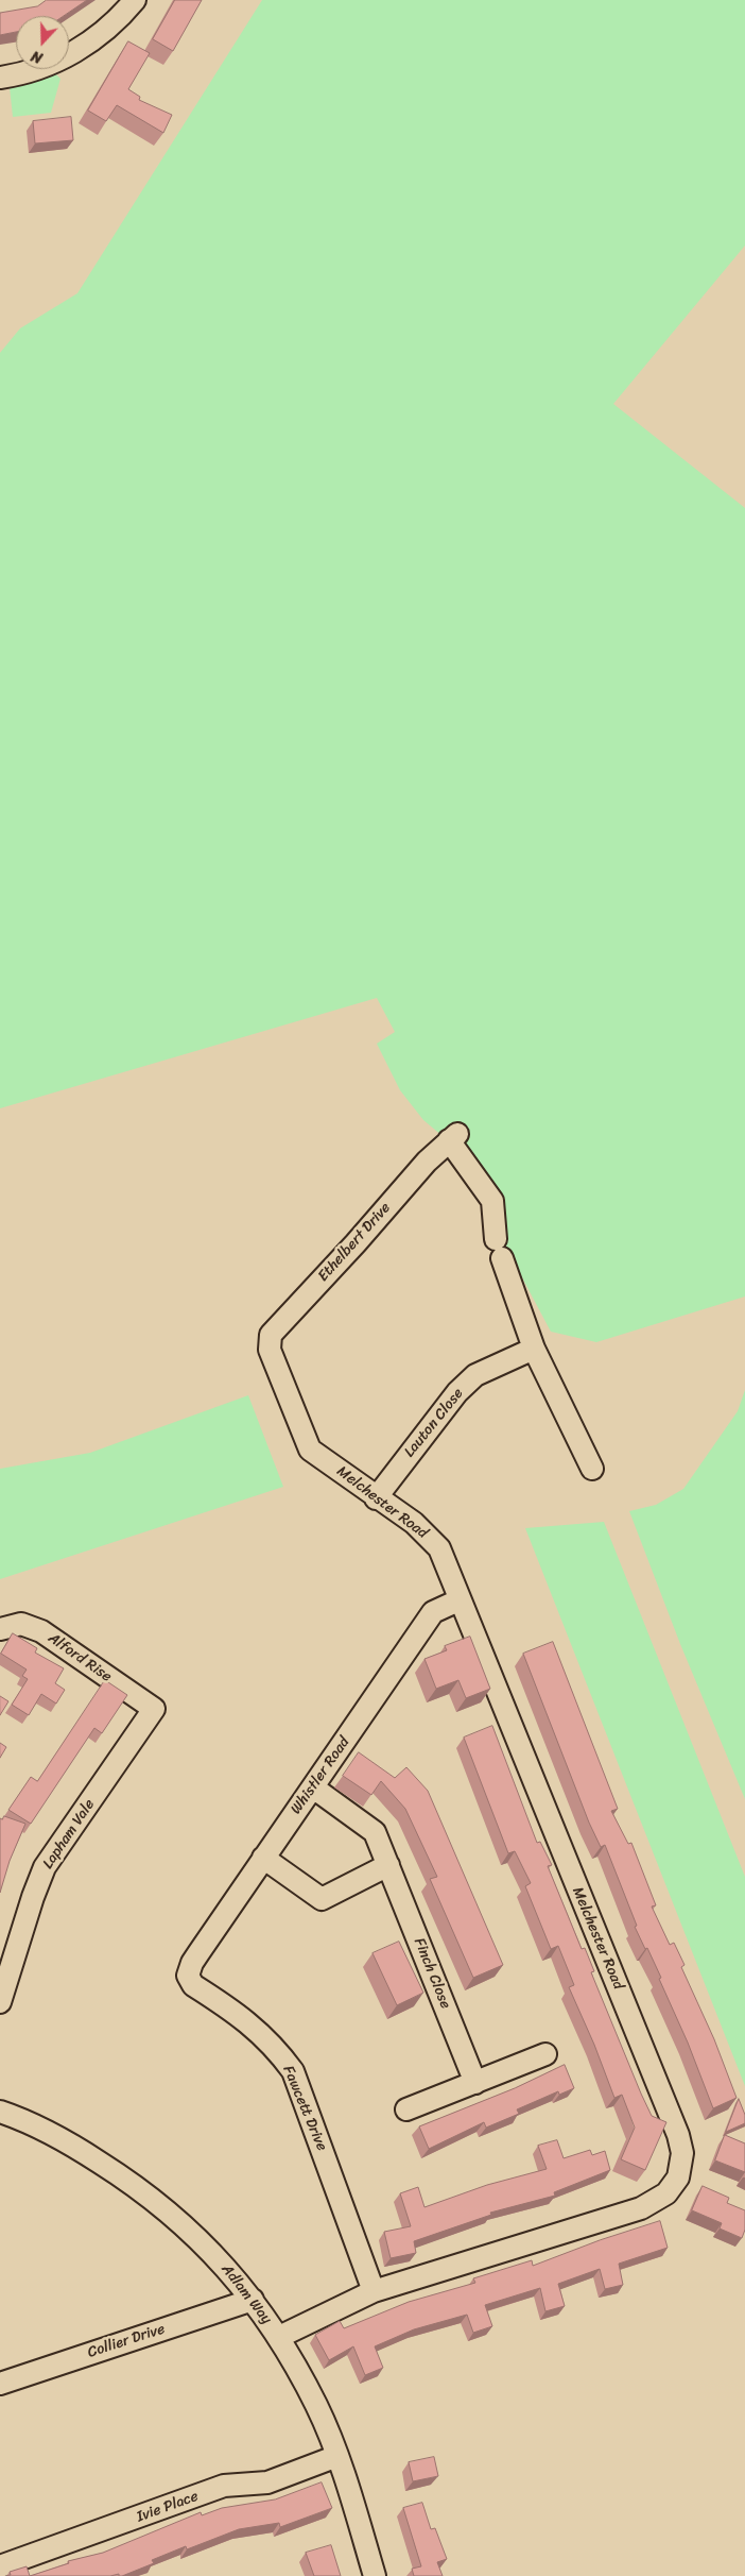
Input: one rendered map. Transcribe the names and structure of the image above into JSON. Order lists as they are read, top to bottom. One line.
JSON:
{"streets":{"street":["Ethelbert Drive","Lauton Close","Melchester Road","Alford Rise","Whistler Road","Lapham Vale","Finch Close","Fawcett Drive","Adlam Way","Collier Drive","Ivie Place"]},"crossings":[["Ethelbert Drive","Lauton Close"],["Ethelbert Drive","Melchester Road"],["Lauton Close","Melchester Road"],["Melchester Road","Whistler Road"],["Melchester Road","Fawcett Drive"],["Melchester Road","Adlam Way"],["Alford Rise","Lapham Vale"],["Whistler Road","Finch Close"],["Whistler Road","Fawcett Drive"],["Adlam Way","Collier Drive"],["Adlam Way","Ivie Place"]],"north":"bottom"}
